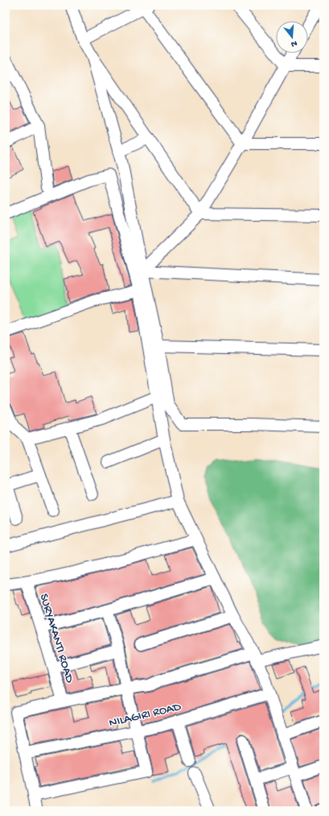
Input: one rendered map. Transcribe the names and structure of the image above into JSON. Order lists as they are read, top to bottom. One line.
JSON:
{"streets":{"street":["SURYAKANTI ROAD","NILAGIRI ROAD"]},"north":"bottom"}
